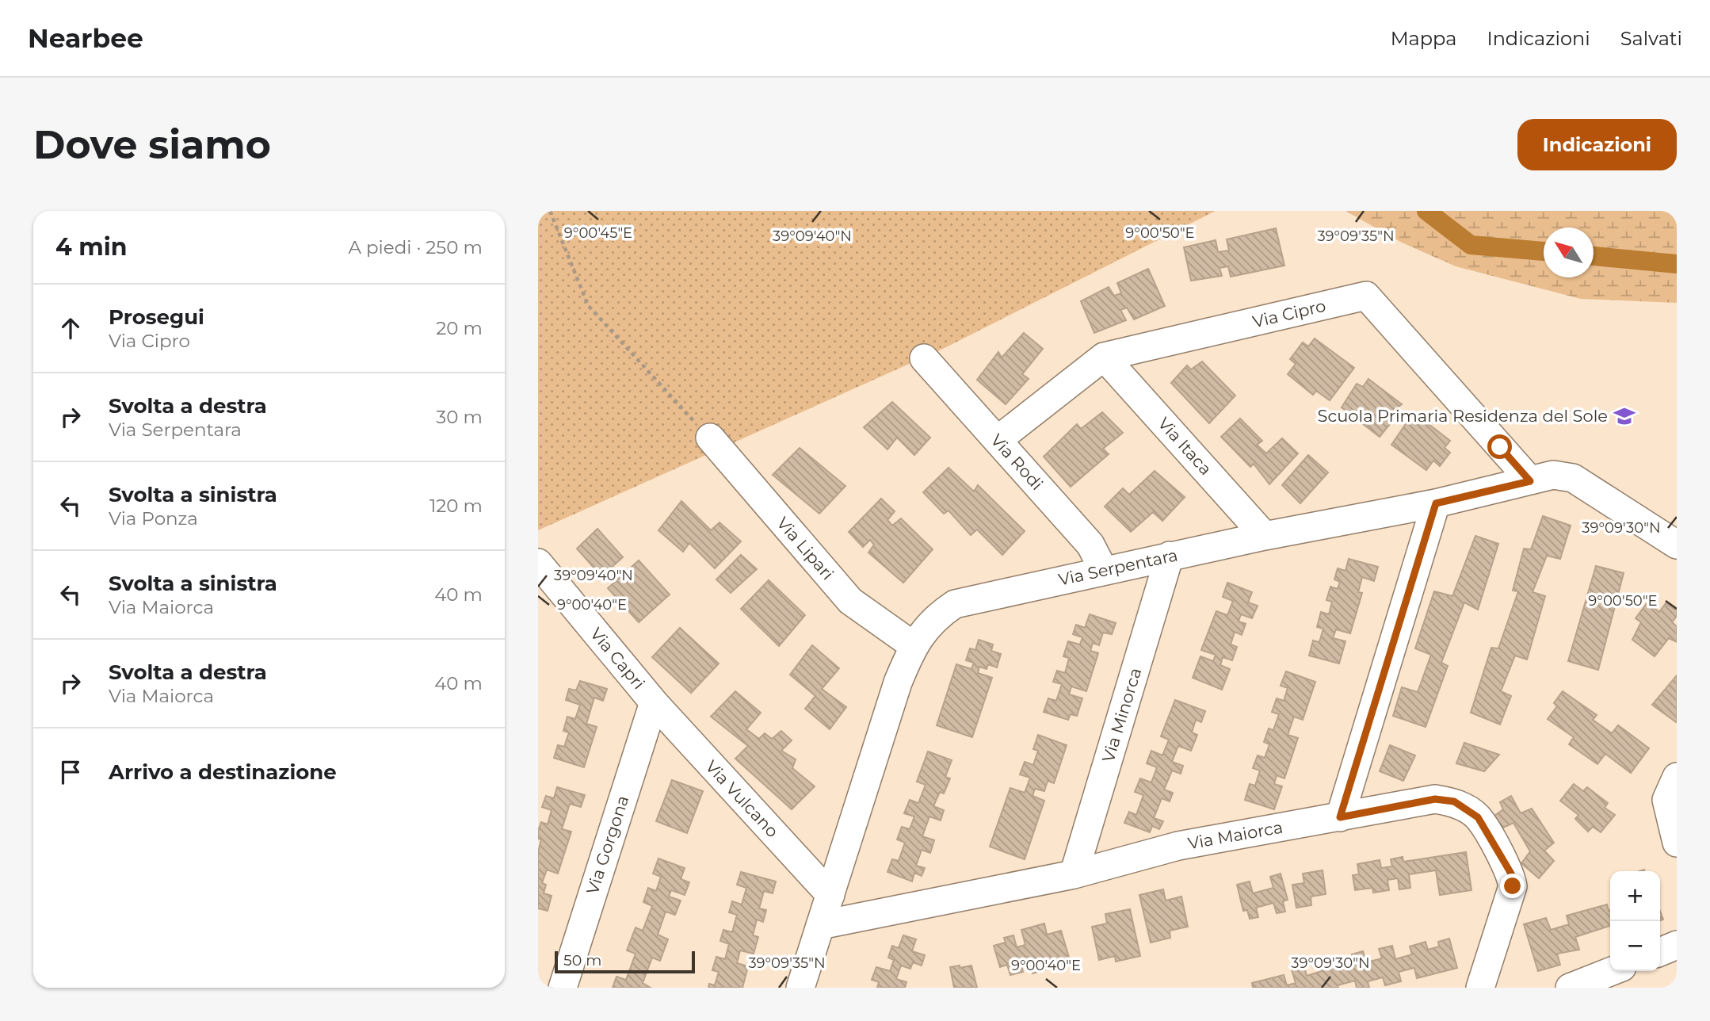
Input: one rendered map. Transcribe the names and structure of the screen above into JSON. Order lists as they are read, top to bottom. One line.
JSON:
{"streets":{"street":["Via Cipro","Via Itaca","Via Rodi","Via Lipari","Via Serpentara","Via Capri","Via Minorca","Via Vulcano","Via Maiorca","Via Gorgona"]},"crossings":[["Via Cipro","Via Itaca"],["Via Cipro","Via Rodi"],["Via Cipro","Via Serpentara"],["Via Itaca","Via Serpentara"],["Via Rodi","Via Serpentara"],["Via Lipari","Via Serpentara"],["Via Serpentara","Via Minorca"],["Via Serpentara","Via Vulcano"],["Via Serpentara","Via Maiorca"],["Via Capri","Via Vulcano"],["Via Capri","Via Gorgona"],["Via Minorca","Via Maiorca"],["Via Vulcano","Via Gorgona"]],"places":{"school or university":["Scuola Primaria Residenza del Sole"]},"scale_bar":"50 m","north":"top left","page":{"header":"Nearbee","nav":["Mappa","Indicazioni","Salvati"],"buttons":"Indicazioni","title":"Dove siamo","heading":["4 min","A piedi · 250 m"],"list":[["Prosegui","Via Cipro","20 m"],["Svolta a destra","Via Serpentara","30 m"],["Svolta a sinistra","Via Ponza","120 m"],["Svolta a sinistra","Via Maiorca","40 m"],["Svolta a destra","Via Maiorca","40 m"],"Arrivo a destinazione"],"map_buttons":["+","−"],"scale":"50 m"},"coordinates":["9°00'45\"E","9°00'50\"E","39°09'40\"N","39°09'35\"N","39°09'30\"N","9°00'40\"E"]}
